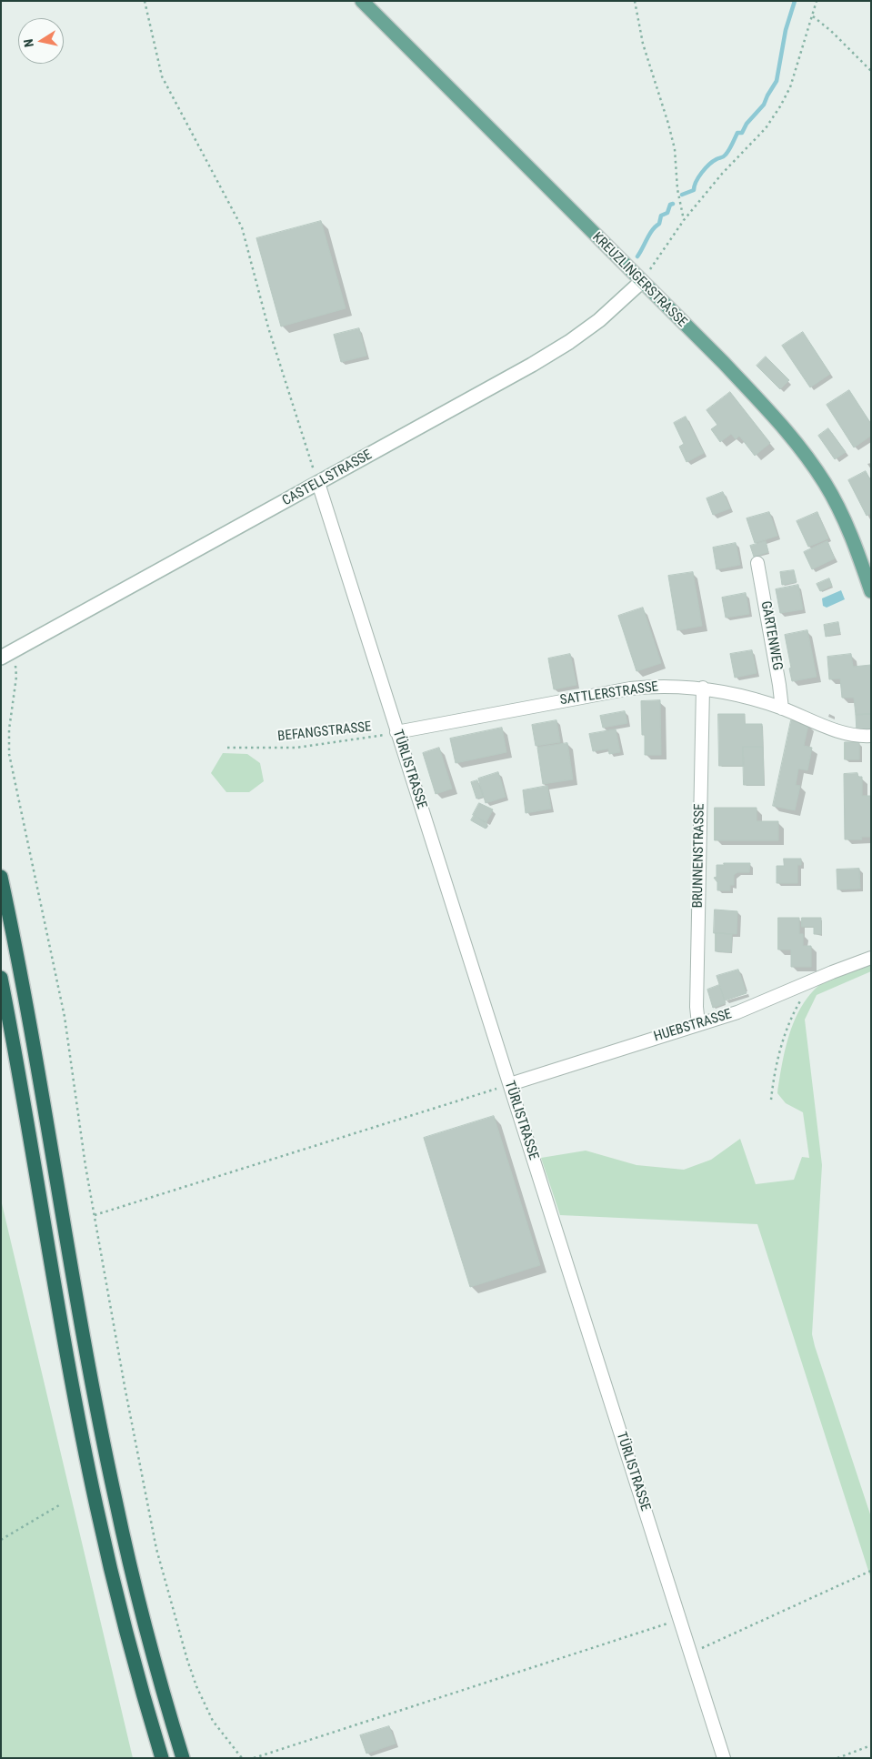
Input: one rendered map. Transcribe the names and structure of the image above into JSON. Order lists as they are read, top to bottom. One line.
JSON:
{"streets":{"main road":["KREUZLINGERSTRASSE"],"street":["CASTELLSTRASSE","GARTENWEG","SATTLERSTRASSE","TÜRLISTRASSE","BRUNNENSTRASSE","HUEBSTRASSE"],"path":["BEFANGSTRASSE"]},"crossings":[["KREUZLINGERSTRASSE","CASTELLSTRASSE"],["CASTELLSTRASSE","TÜRLISTRASSE"],["GARTENWEG","SATTLERSTRASSE"],["SATTLERSTRASSE","BEFANGSTRASSE"],["SATTLERSTRASSE","TÜRLISTRASSE"],["SATTLERSTRASSE","BRUNNENSTRASSE"],["BEFANGSTRASSE","TÜRLISTRASSE"],["TÜRLISTRASSE","HUEBSTRASSE"],["BRUNNENSTRASSE","HUEBSTRASSE"]],"north":"left"}
